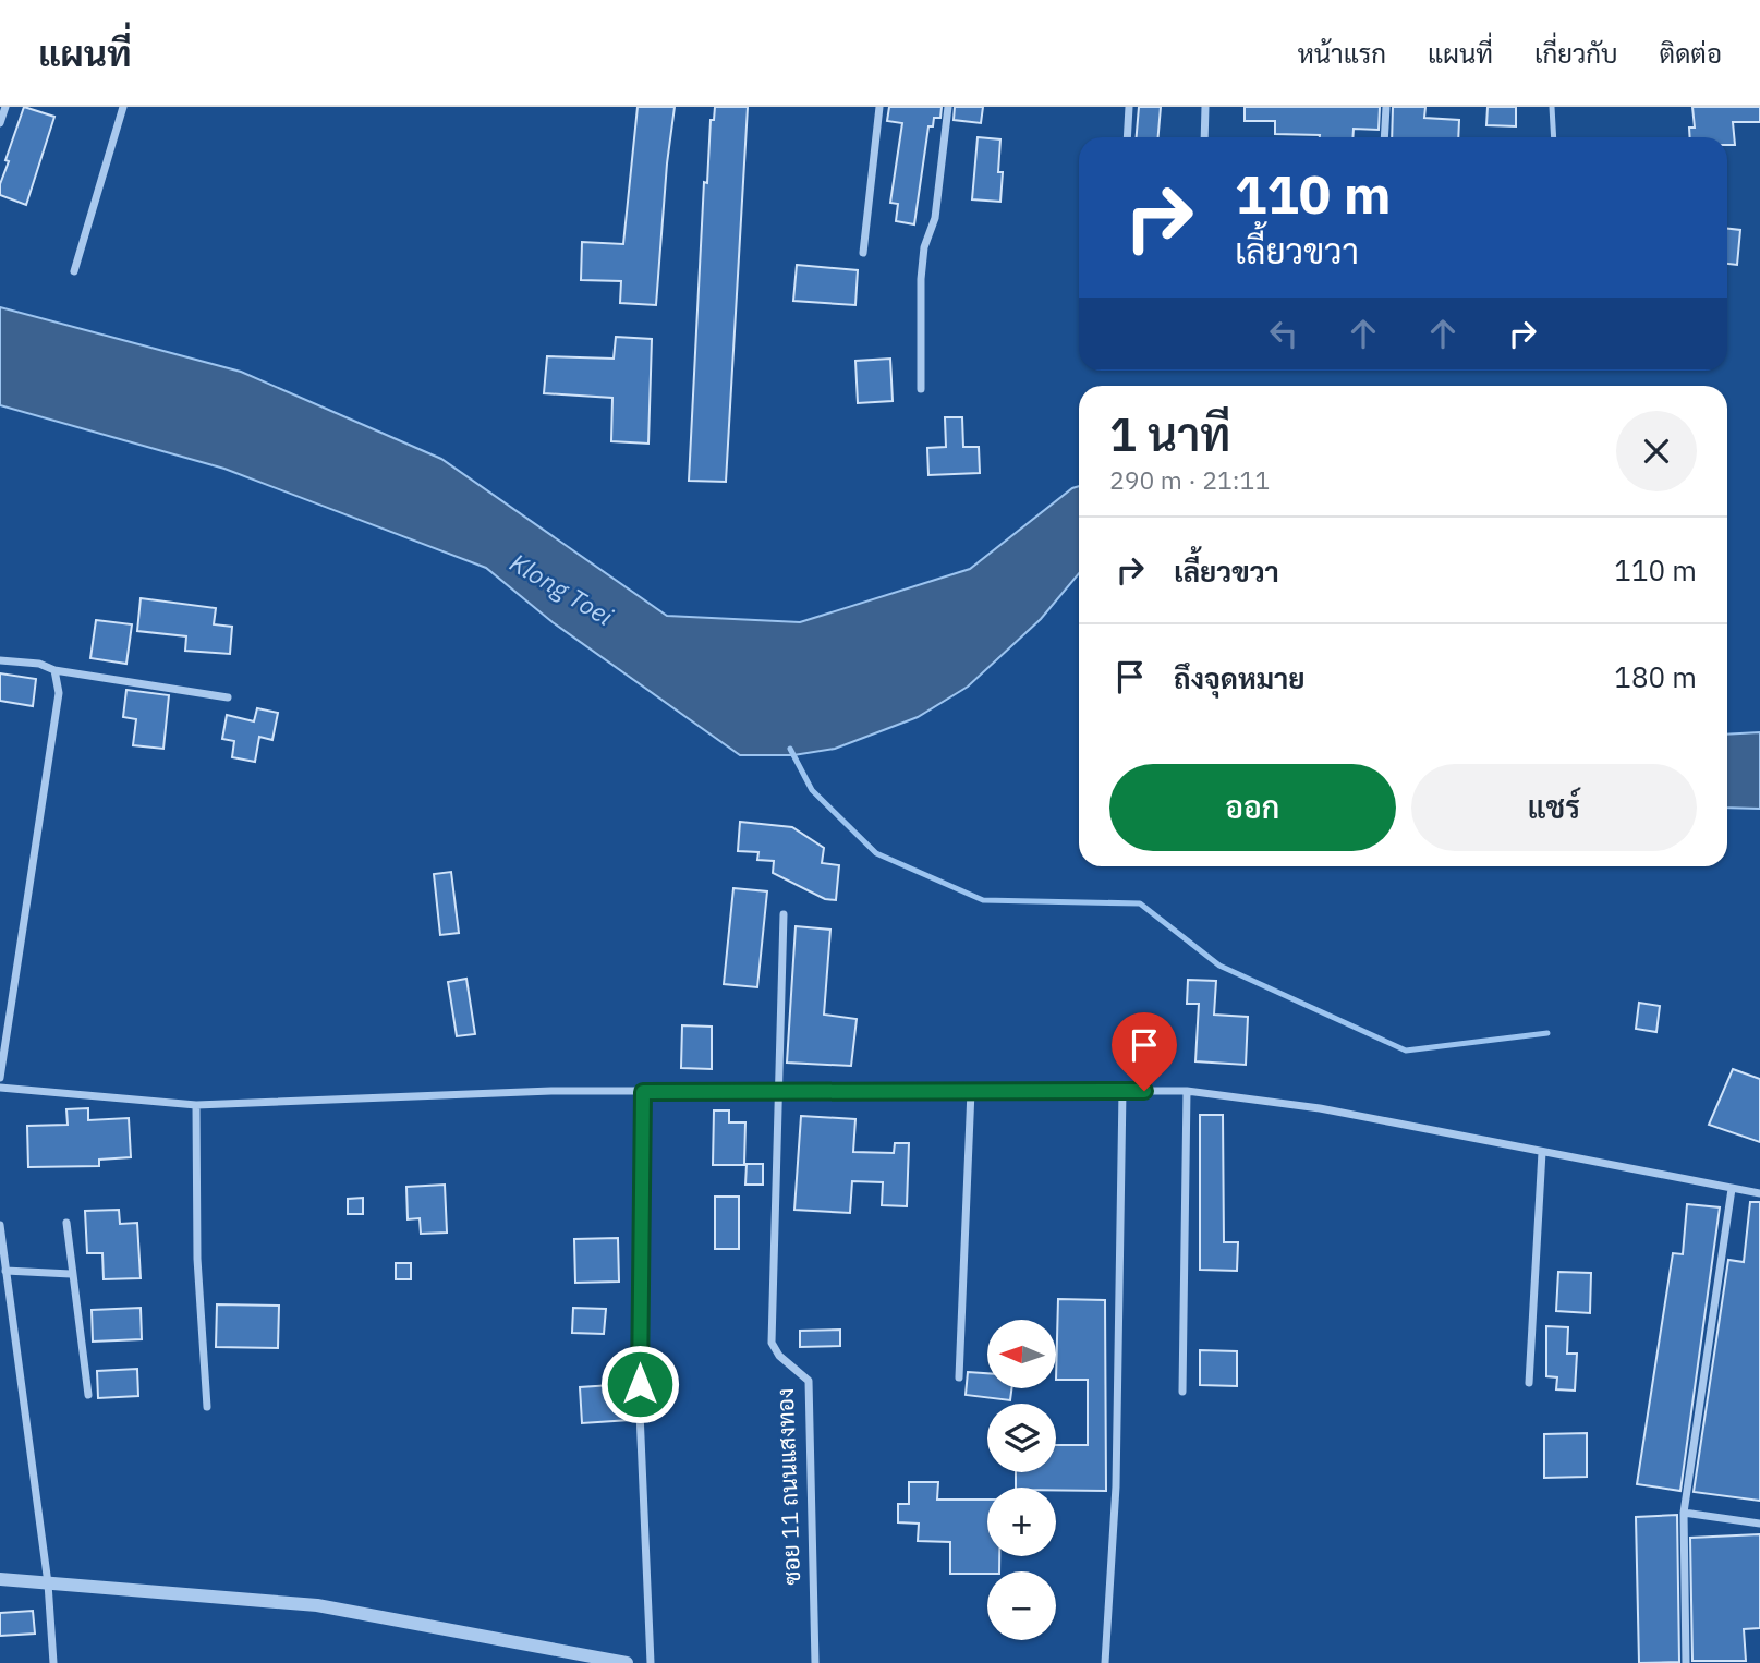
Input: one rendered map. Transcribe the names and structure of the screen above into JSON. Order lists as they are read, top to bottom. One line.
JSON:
{"streets":{"street":["ซอย 11 ถนนแสงทอง"]},"water":["Klong Toei"],"north":"left","page":{"header":"แผนที่","nav":["หน้าแรก","แผนที่","เกี่ยวกับ","ติดต่อ"],"turn":["110 m","เลี้ยวขวา"],"heading":["1 นาที","290 m · 21:11"],"list":[{"name":"เลี้ยวขวา","value":"110 m"},{"name":"ถึงจุดหมาย","value":"180 m"}],"buttons":["ออก","แชร์"],"map_buttons":["+","−"]}}
